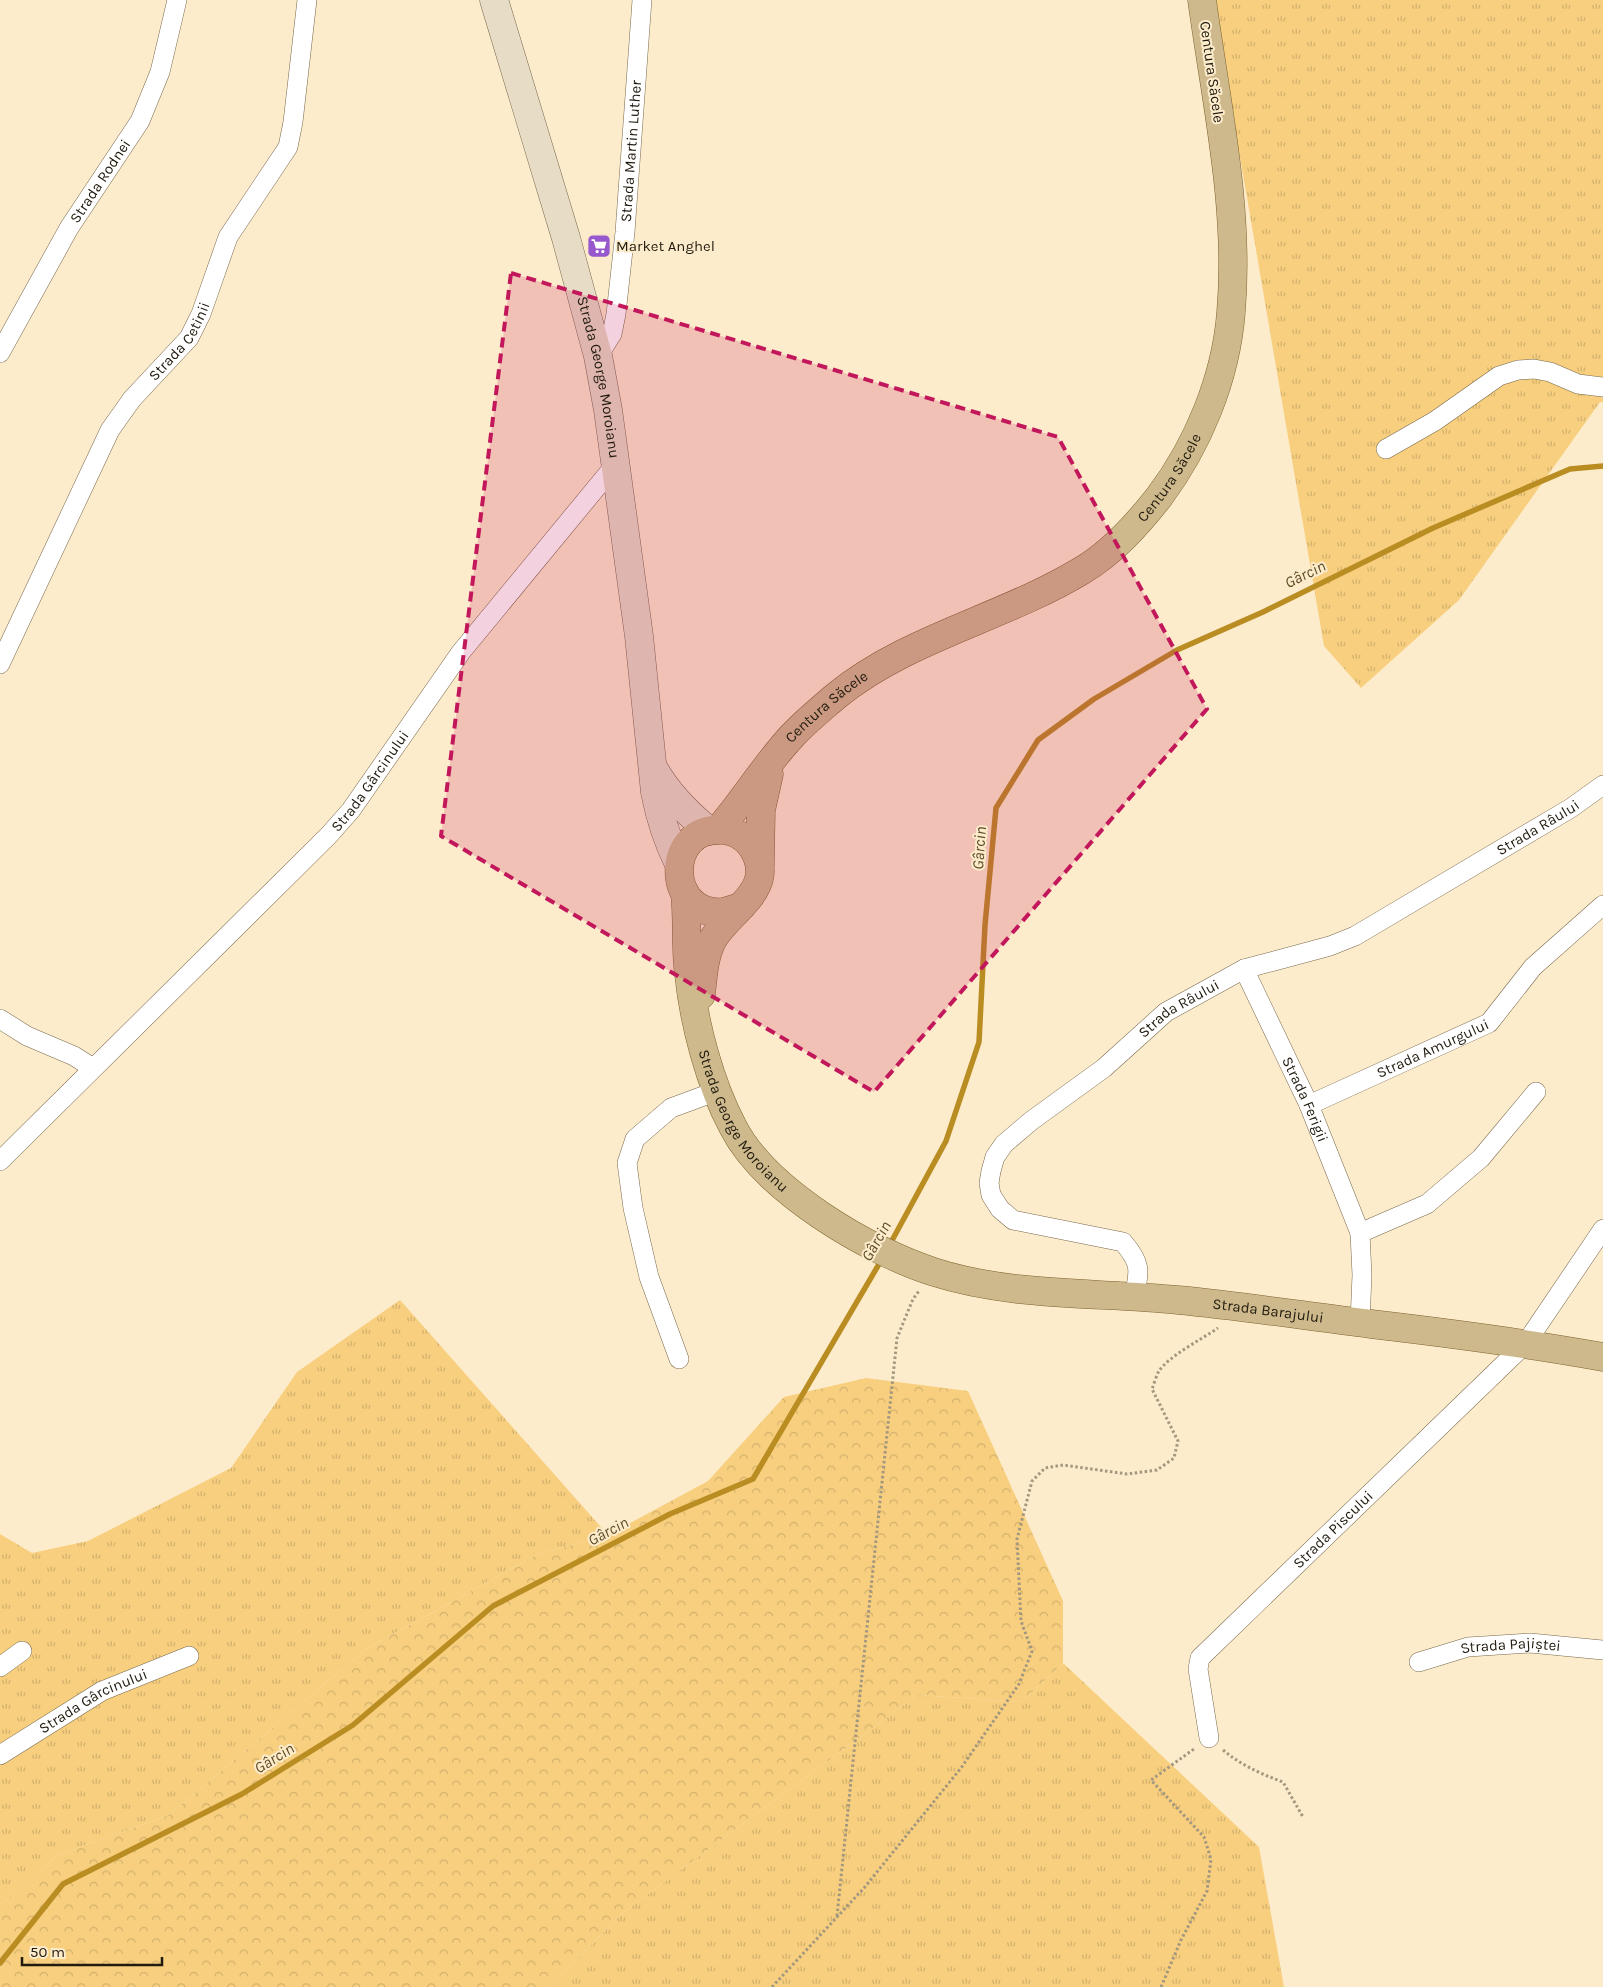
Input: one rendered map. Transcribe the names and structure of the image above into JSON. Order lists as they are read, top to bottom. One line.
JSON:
{"streets":{"main road":["Centura Săcele","Strada George Moroianu","Strada Barajului"],"street":["Strada Martin Luther","Strada Rodnei","Strada Cetinii","Strada Gârcinului","Strada Râului","Strada Amurgului","Strada Ferigii","Strada Piscului","Strada Pajiștei"]},"crossings":[["Centura Săcele","Strada George Moroianu"],["Strada Martin Luther","Strada George Moroianu"],["Strada George Moroianu","Strada Gârcinului"],["Strada George Moroianu","Strada Barajului"],["Strada Râului","Strada Ferigii"],["Strada Râului","Strada Barajului"],["Strada Amurgului","Strada Ferigii"],["Strada Ferigii","Strada Barajului"],["Strada Barajului","Strada Piscului"]],"water":["Gârcin"],"places":{"supermarket":["Market Anghel"]},"scale_bar":"50 m"}
